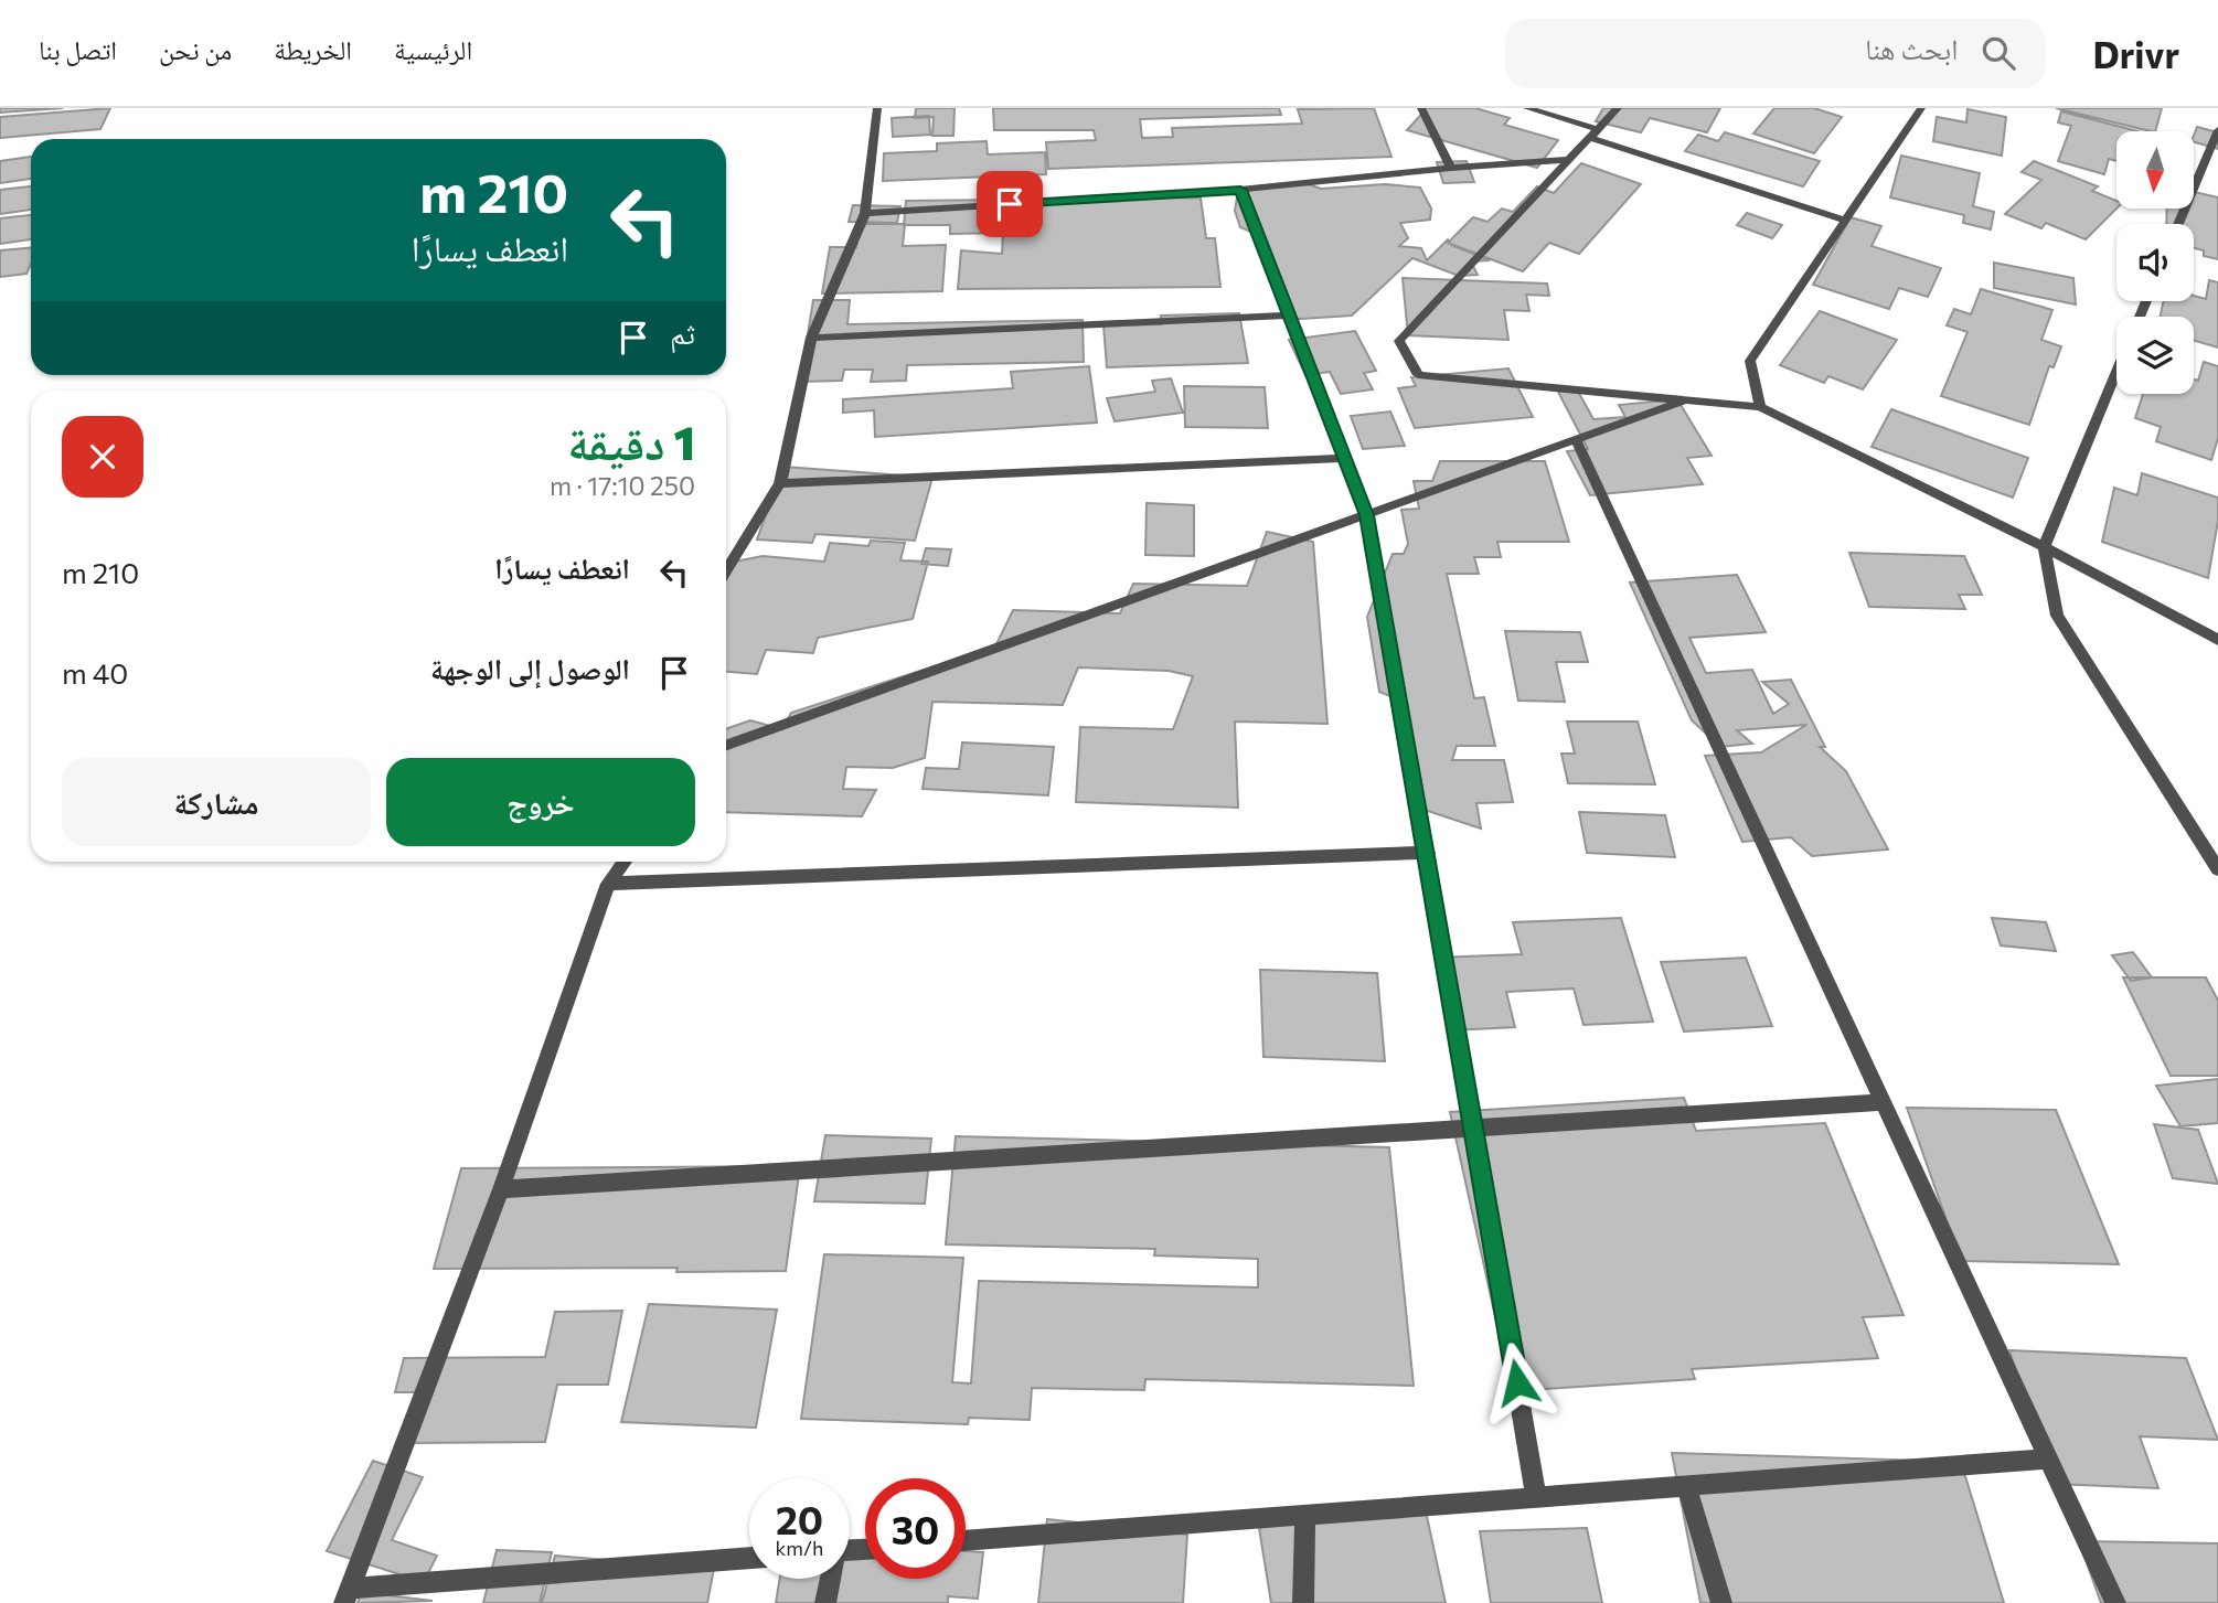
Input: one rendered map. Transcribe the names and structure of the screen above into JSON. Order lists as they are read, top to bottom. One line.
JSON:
{"north":"bottom","page":{"header":"Drivr","search":"ابحث هنا","nav":["الرئيسية","الخريطة","من نحن","اتصل بنا"],"turn":["210 m","انعطف يسارًا"],"then":"ثم","heading":["1 دقيقة","250 m · 17:10"],"list":[{"name":"انعطف يسارًا","value":"210 m"},{"name":"الوصول إلى الوجهة","value":"40 m"}],"buttons":["خروج","مشاركة"],"speed":"20 km/h","limit":"30"}}
